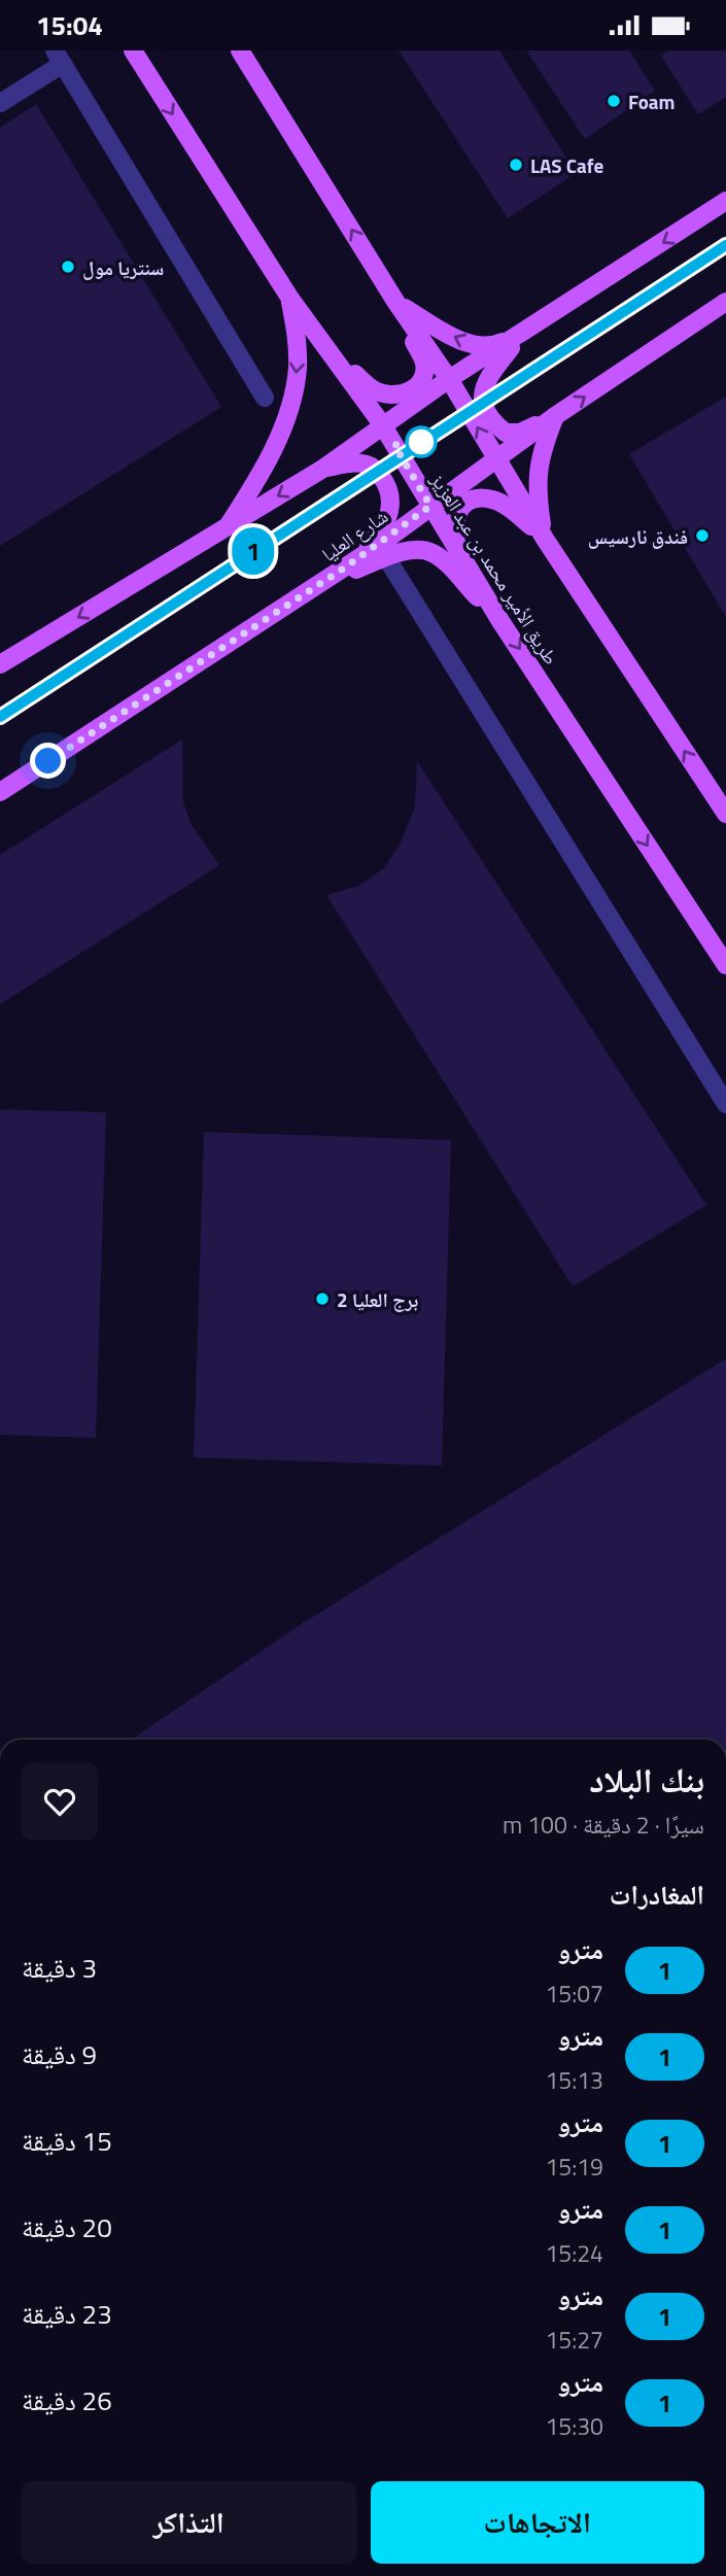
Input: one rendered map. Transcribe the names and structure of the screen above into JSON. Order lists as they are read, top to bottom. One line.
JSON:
{"streets":{"main road":["شارع العليا","طريق الأمير محمد بن عبد العزيز"]},"crossings":[["شارع العليا","طريق الأمير محمد بن عبد العزيز"]],"places":["Foam","LAS Cafe","سنتريا مول","فندق نارسيس","برج العليا 2"],"lines":["metro line 1"],"page":{"status":"15:04","on_map":"1","heading":[["بنك البلاد","سيرًا · 2 دقيقة · 100 m"],"المغادرات"],"list":[{"mark":"1","name":"مترو","note":"15:07","value":"3 دقيقة"},{"mark":"1","name":"مترو","note":"15:13","value":"9 دقيقة"},{"mark":"1","name":"مترو","note":"15:19","value":"15 دقيقة"},{"mark":"1","name":"مترو","note":"15:24","value":"20 دقيقة"},{"mark":"1","name":"مترو","note":"15:27","value":"23 دقيقة"},{"mark":"1","name":"مترو","note":"15:30","value":"26 دقيقة"}],"buttons":["الاتجاهات","التذاكر"]}}
